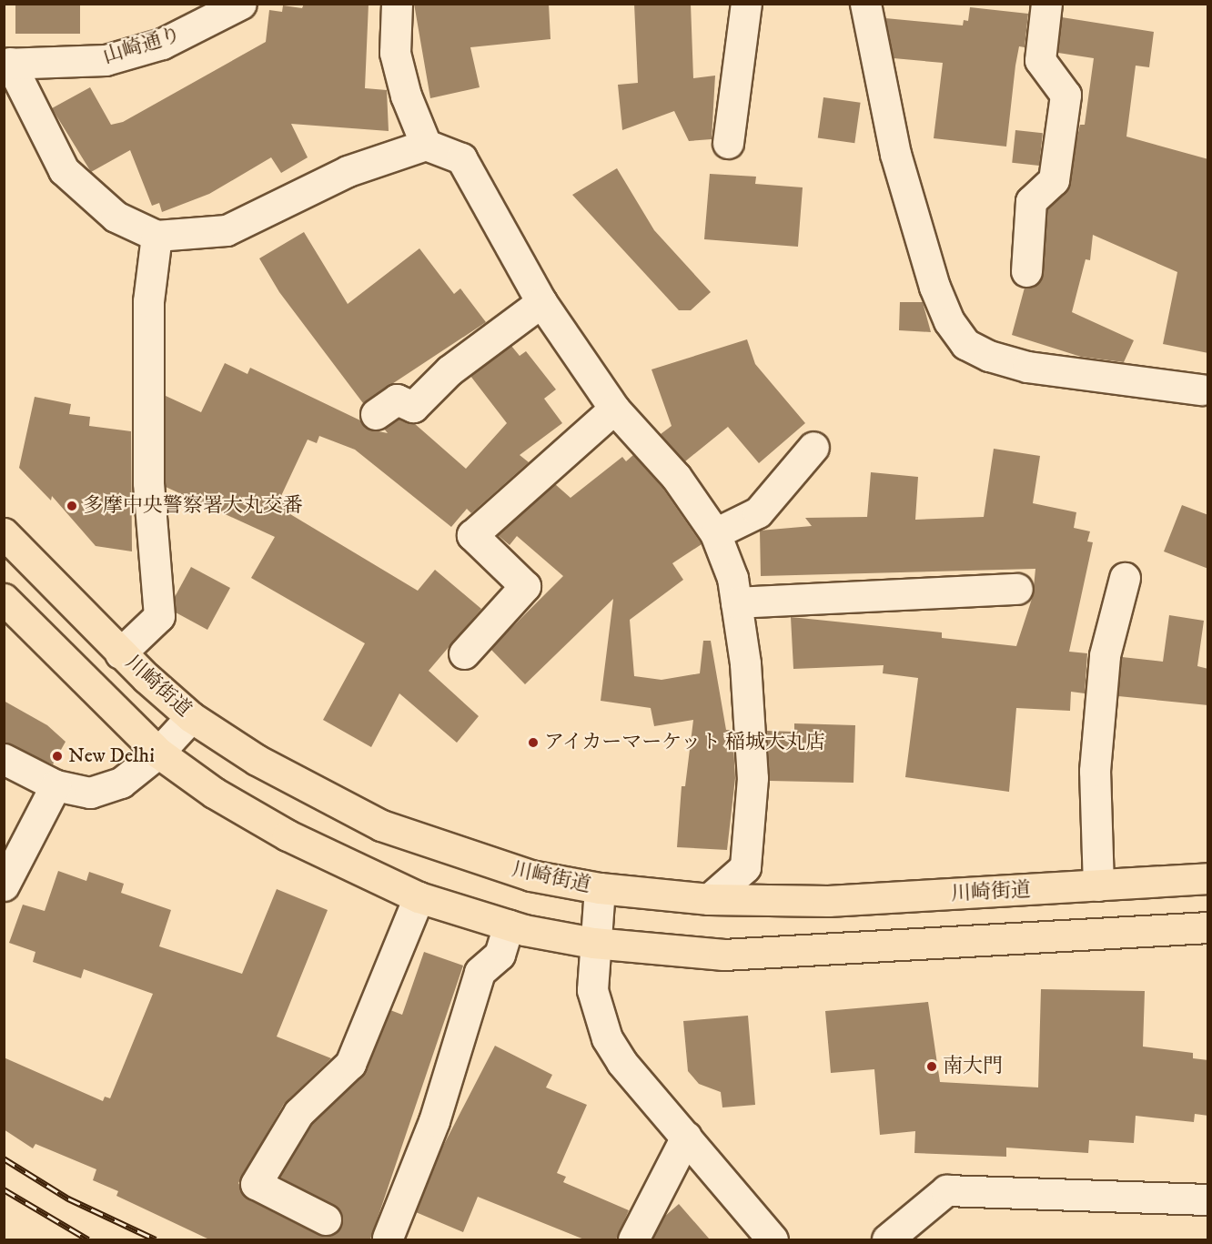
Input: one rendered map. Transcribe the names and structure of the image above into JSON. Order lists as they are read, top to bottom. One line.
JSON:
{"streets":{"main road":["川崎街道"],"street":["山崎通り"]},"places":["多摩中央警察署大丸交番","アイカーマーケット 稲城大丸店","New Delhi","南大門"]}
